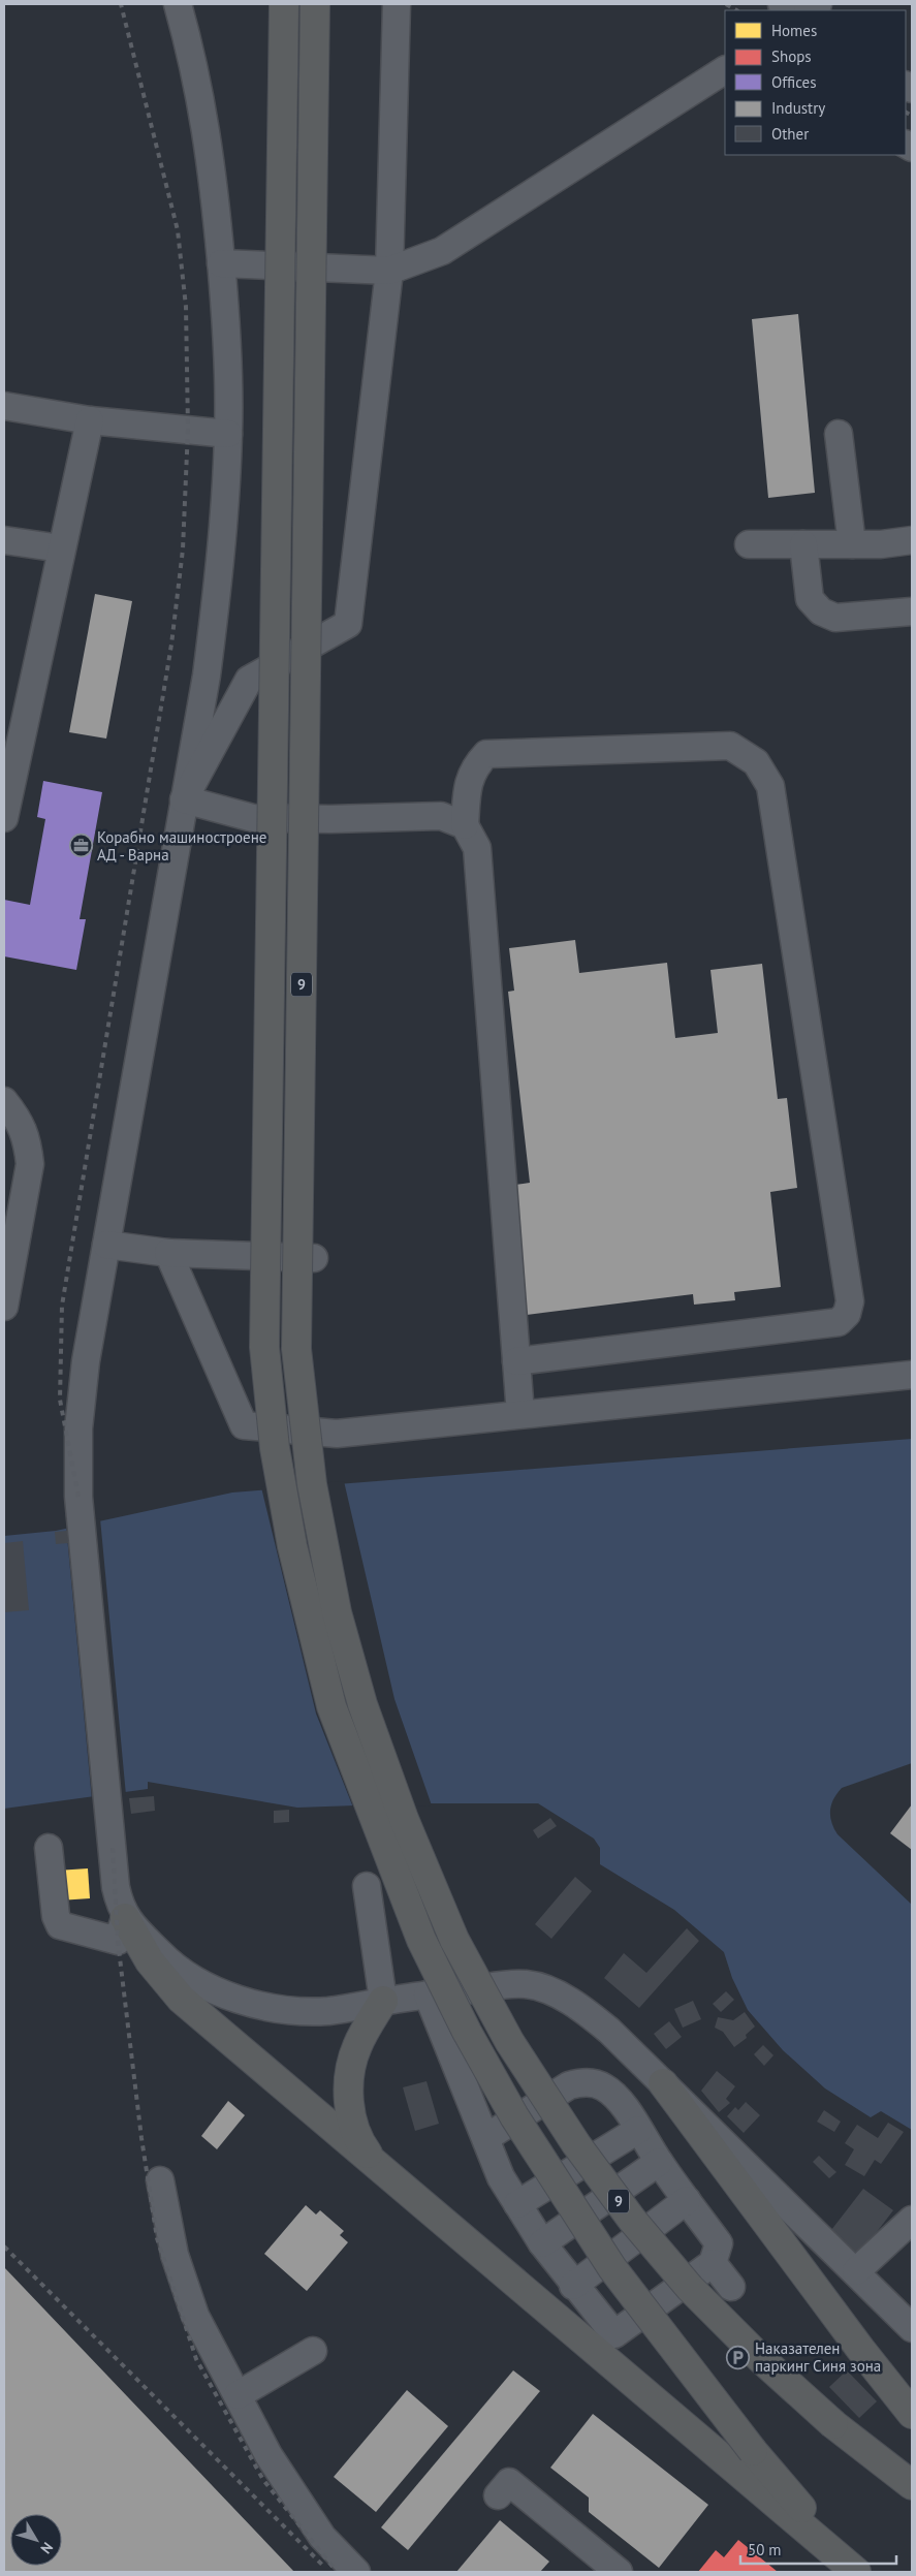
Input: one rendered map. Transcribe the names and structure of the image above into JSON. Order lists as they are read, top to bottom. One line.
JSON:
{"streets":{"highway":["9"]},"places":{"office":["Корабно машиностроене АД - Варна"],"parking":["Наказателен паркинг Синя зона"]},"legend":["Homes","Shops","Offices","Industry","Other"],"scale_bar":"50 m","north":"bottom right"}
